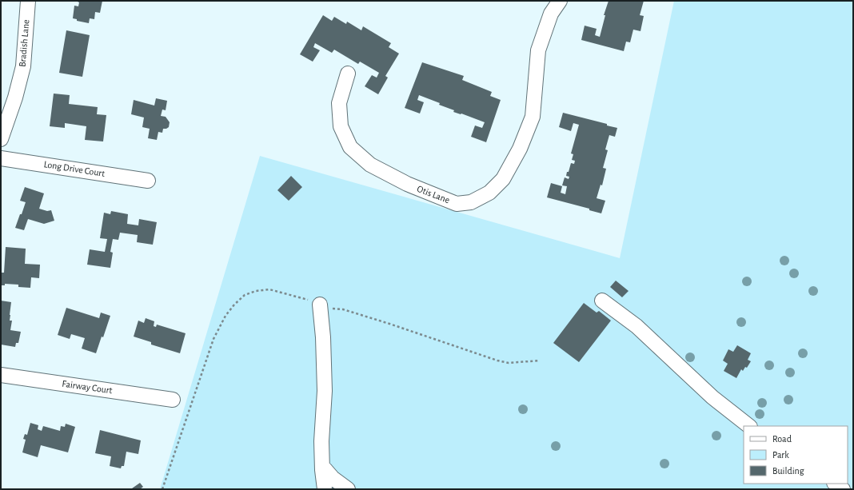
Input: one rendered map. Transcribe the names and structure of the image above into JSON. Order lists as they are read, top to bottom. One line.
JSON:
{"streets":{"street":["Bradish Lane","Long Drive Court","Otis Lane","Fairway Court"]},"legend":["Road","Park","Building"]}
